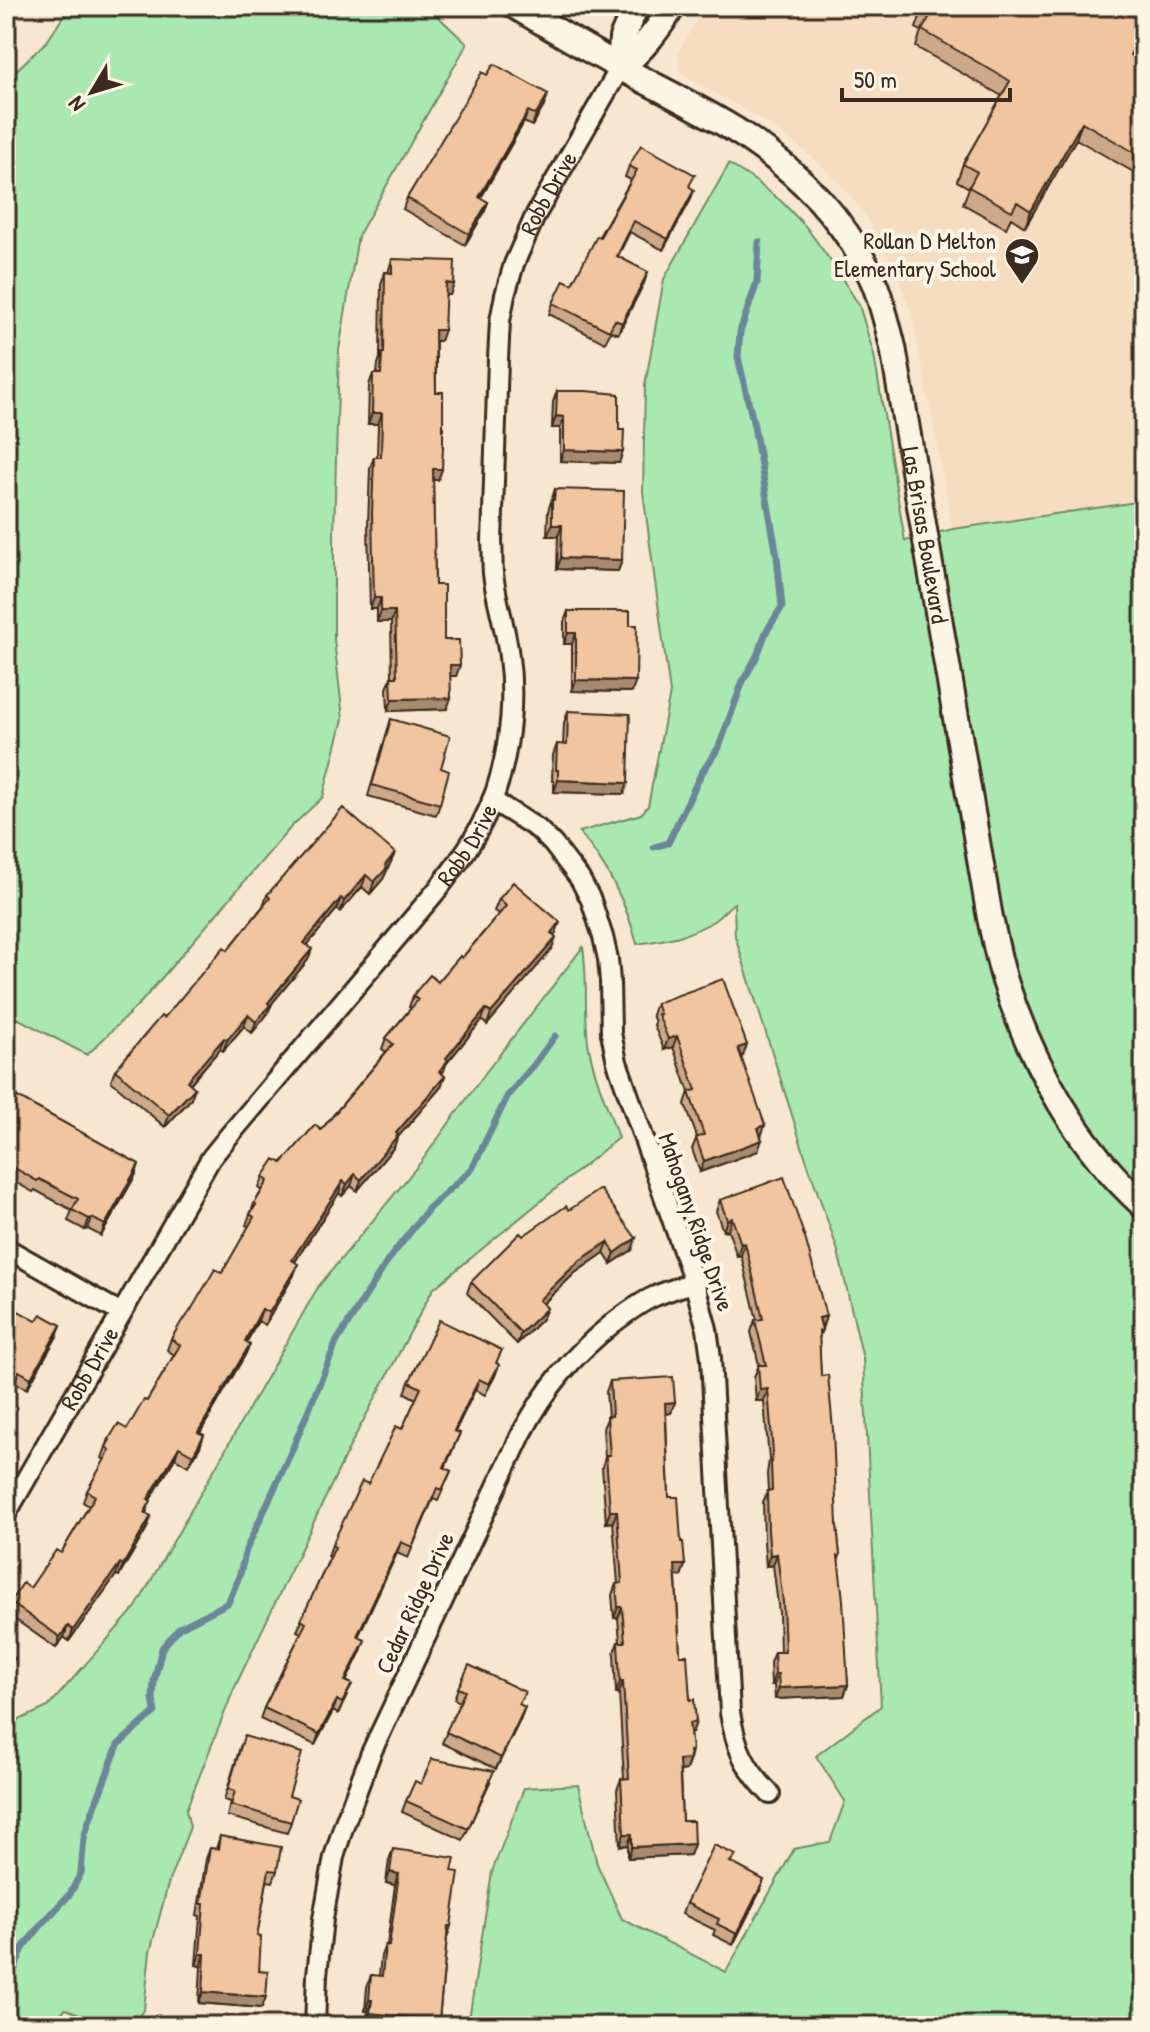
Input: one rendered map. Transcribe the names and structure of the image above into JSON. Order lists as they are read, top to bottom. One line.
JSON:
{"streets":{"street":["Robb Drive","Las Brisas Boulevard","Mahogany Ridge Drive","Cedar Ridge Drive"]},"crossings":[["Robb Drive","Las Brisas Boulevard"],["Robb Drive","Mahogany Ridge Drive"],["Mahogany Ridge Drive","Cedar Ridge Drive"]],"places":{"school or university":["Rollan D Melton Elementary School"]},"scale_bar":"50 m","north":"bottom left"}
